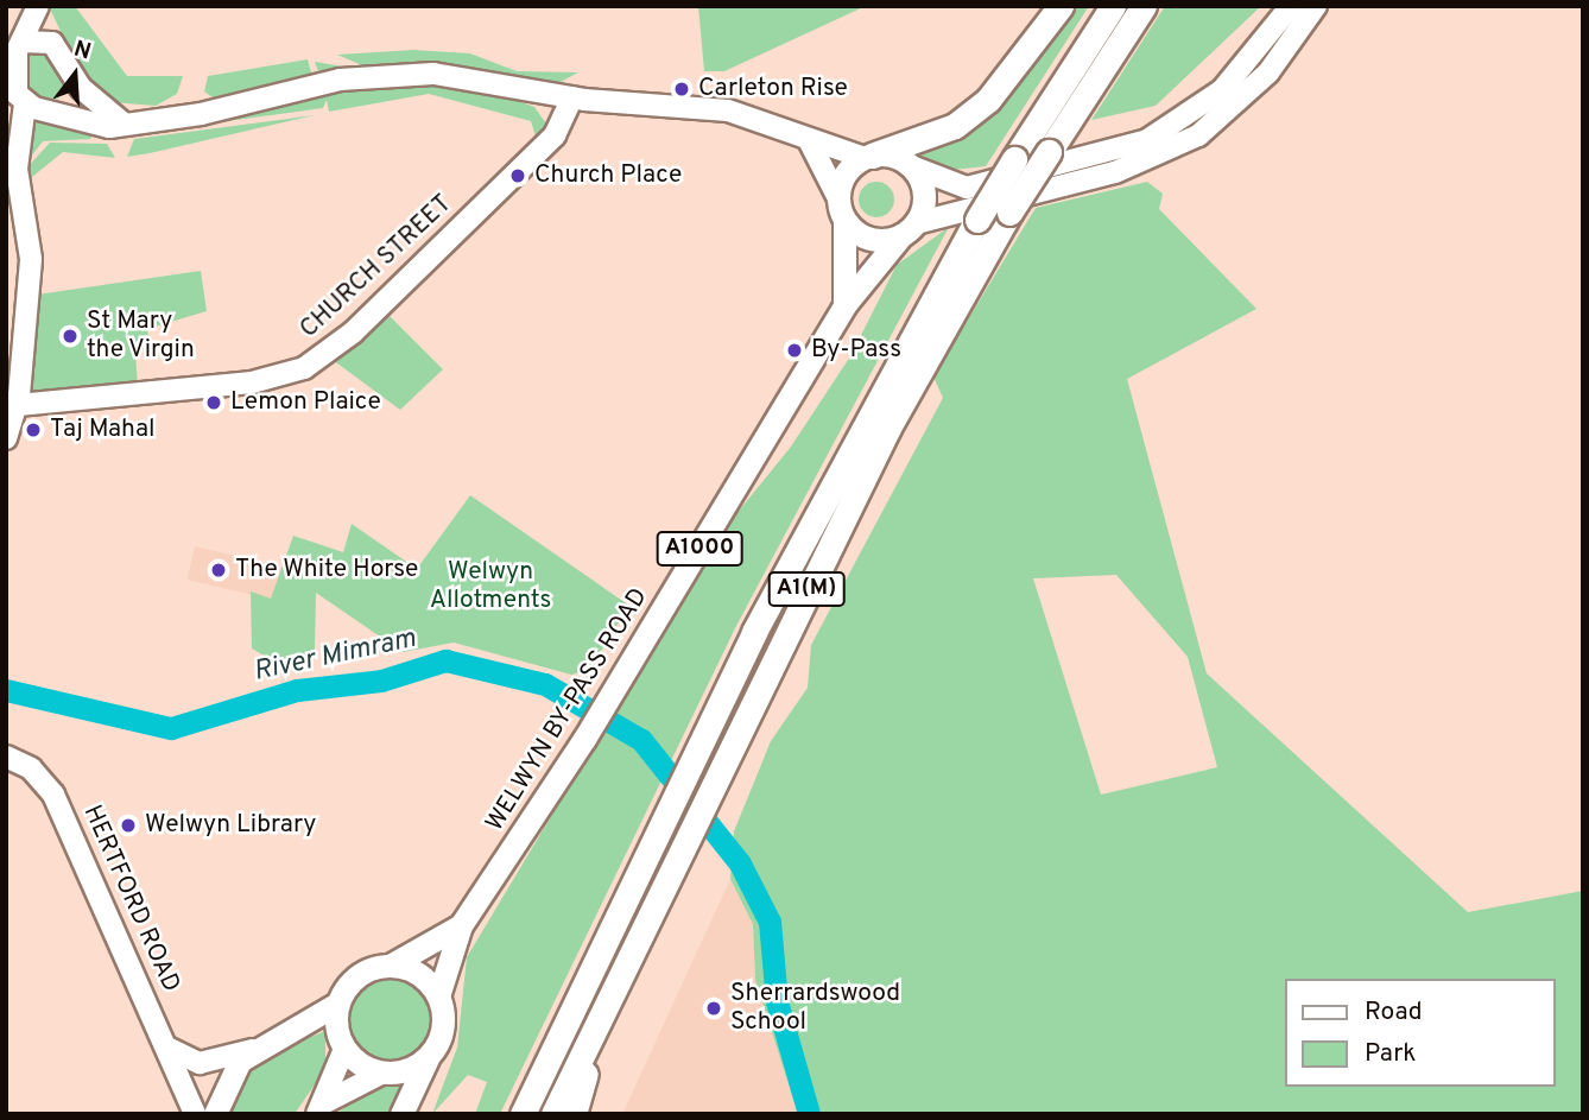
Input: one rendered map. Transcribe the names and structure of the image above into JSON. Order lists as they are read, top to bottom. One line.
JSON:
{"streets":{"highway":["A1(M)"],"main road":["CHURCH STREET","A1000","WELWYN BY-PASS ROAD","HERTFORD ROAD"]},"water":["River Mimram"],"parks":["Welwyn Allotments"],"places":["Carleton Rise","Church Place","St Mary the Virgin","By-Pass","Lemon Plaice","Taj Mahal","The White Horse","Welwyn Library","Sherrardswood School"],"legend":["Road","Park"],"north":"top"}
